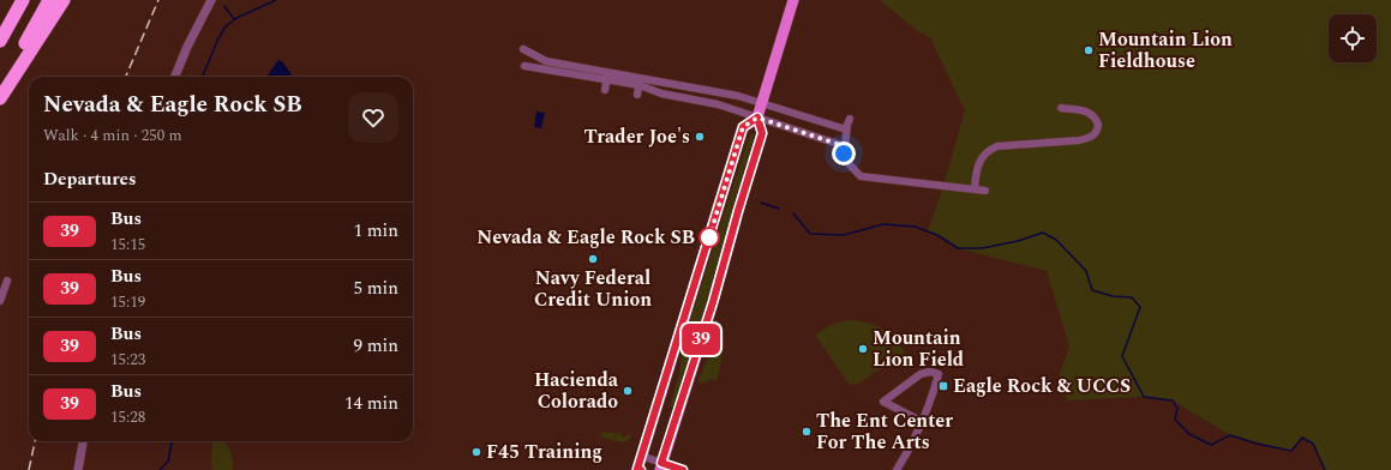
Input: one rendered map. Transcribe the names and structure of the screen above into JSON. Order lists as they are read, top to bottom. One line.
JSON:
{"places":{"other":["Mountain Lion Fieldhouse","Trader Joe's","Nevada & Eagle Rock SB","Navy Federal Credit Union","Mountain Lion Field","Hacienda Colorado","The Ent Center For The Arts","F45 Training"],"transit":["Eagle Rock & UCCS"]},"lines":["bus line 39"],"page":{"on_map":"39","heading":[["Nevada & Eagle Rock SB","Walk · 4 min · 250 m"],"Departures"],"list":[{"mark":"39","name":"Bus","note":"15:15","value":"1 min"},{"mark":"39","name":"Bus","note":"15:19","value":"5 min"},{"mark":"39","name":"Bus","note":"15:23","value":"9 min"},{"mark":"39","name":"Bus","note":"15:28","value":"14 min"}]}}
